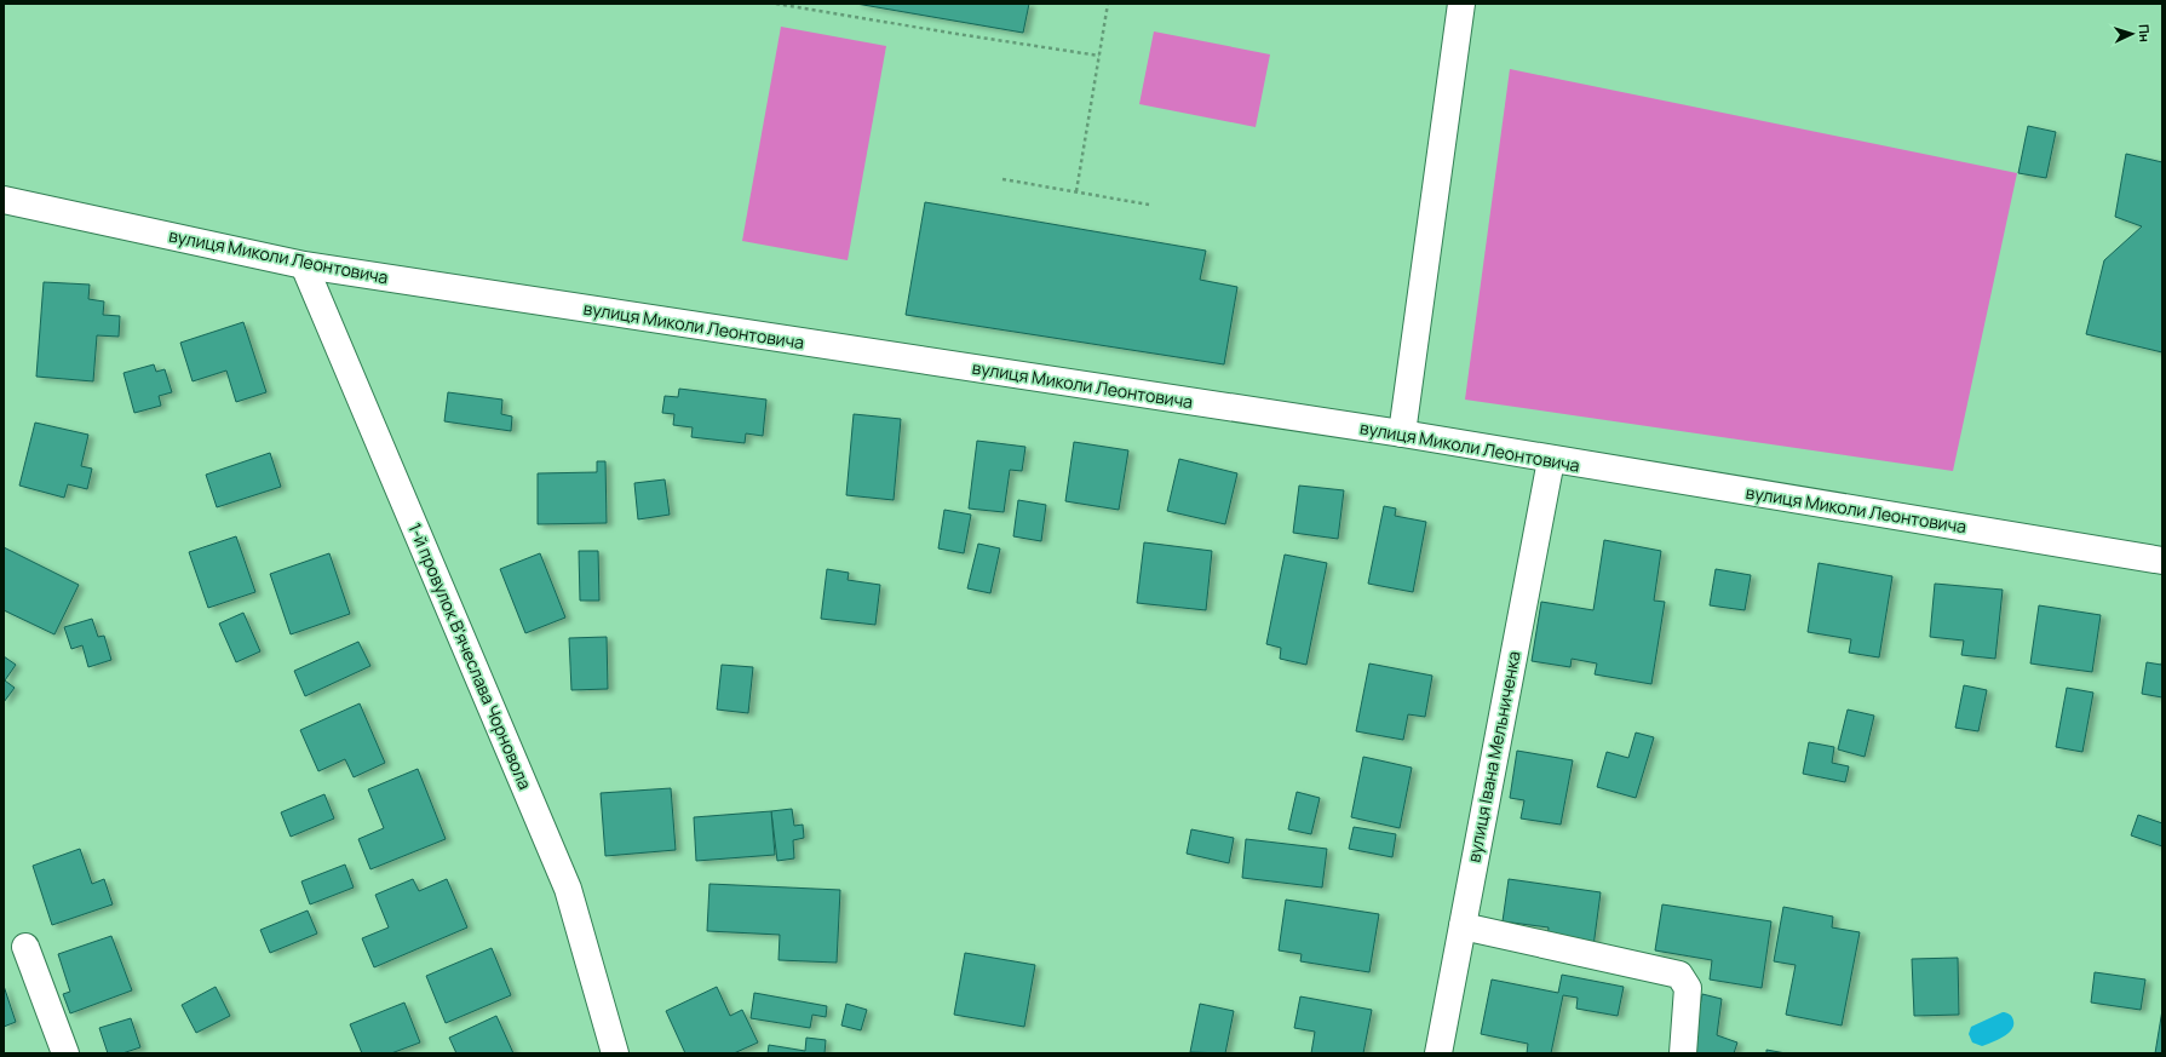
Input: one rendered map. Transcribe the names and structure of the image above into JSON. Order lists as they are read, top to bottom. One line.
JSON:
{"streets":{"street":["вулиця Миколи Леонтовича","1-й провулок В'ячеслава Чорновола","вулиця Івана Мельниченка"]},"crossings":[["вулиця Миколи Леонтовича","1-й провулок В'ячеслава Чорновола"],["вулиця Миколи Леонтовича","вулиця Івана Мельниченка"]],"north":"right"}
